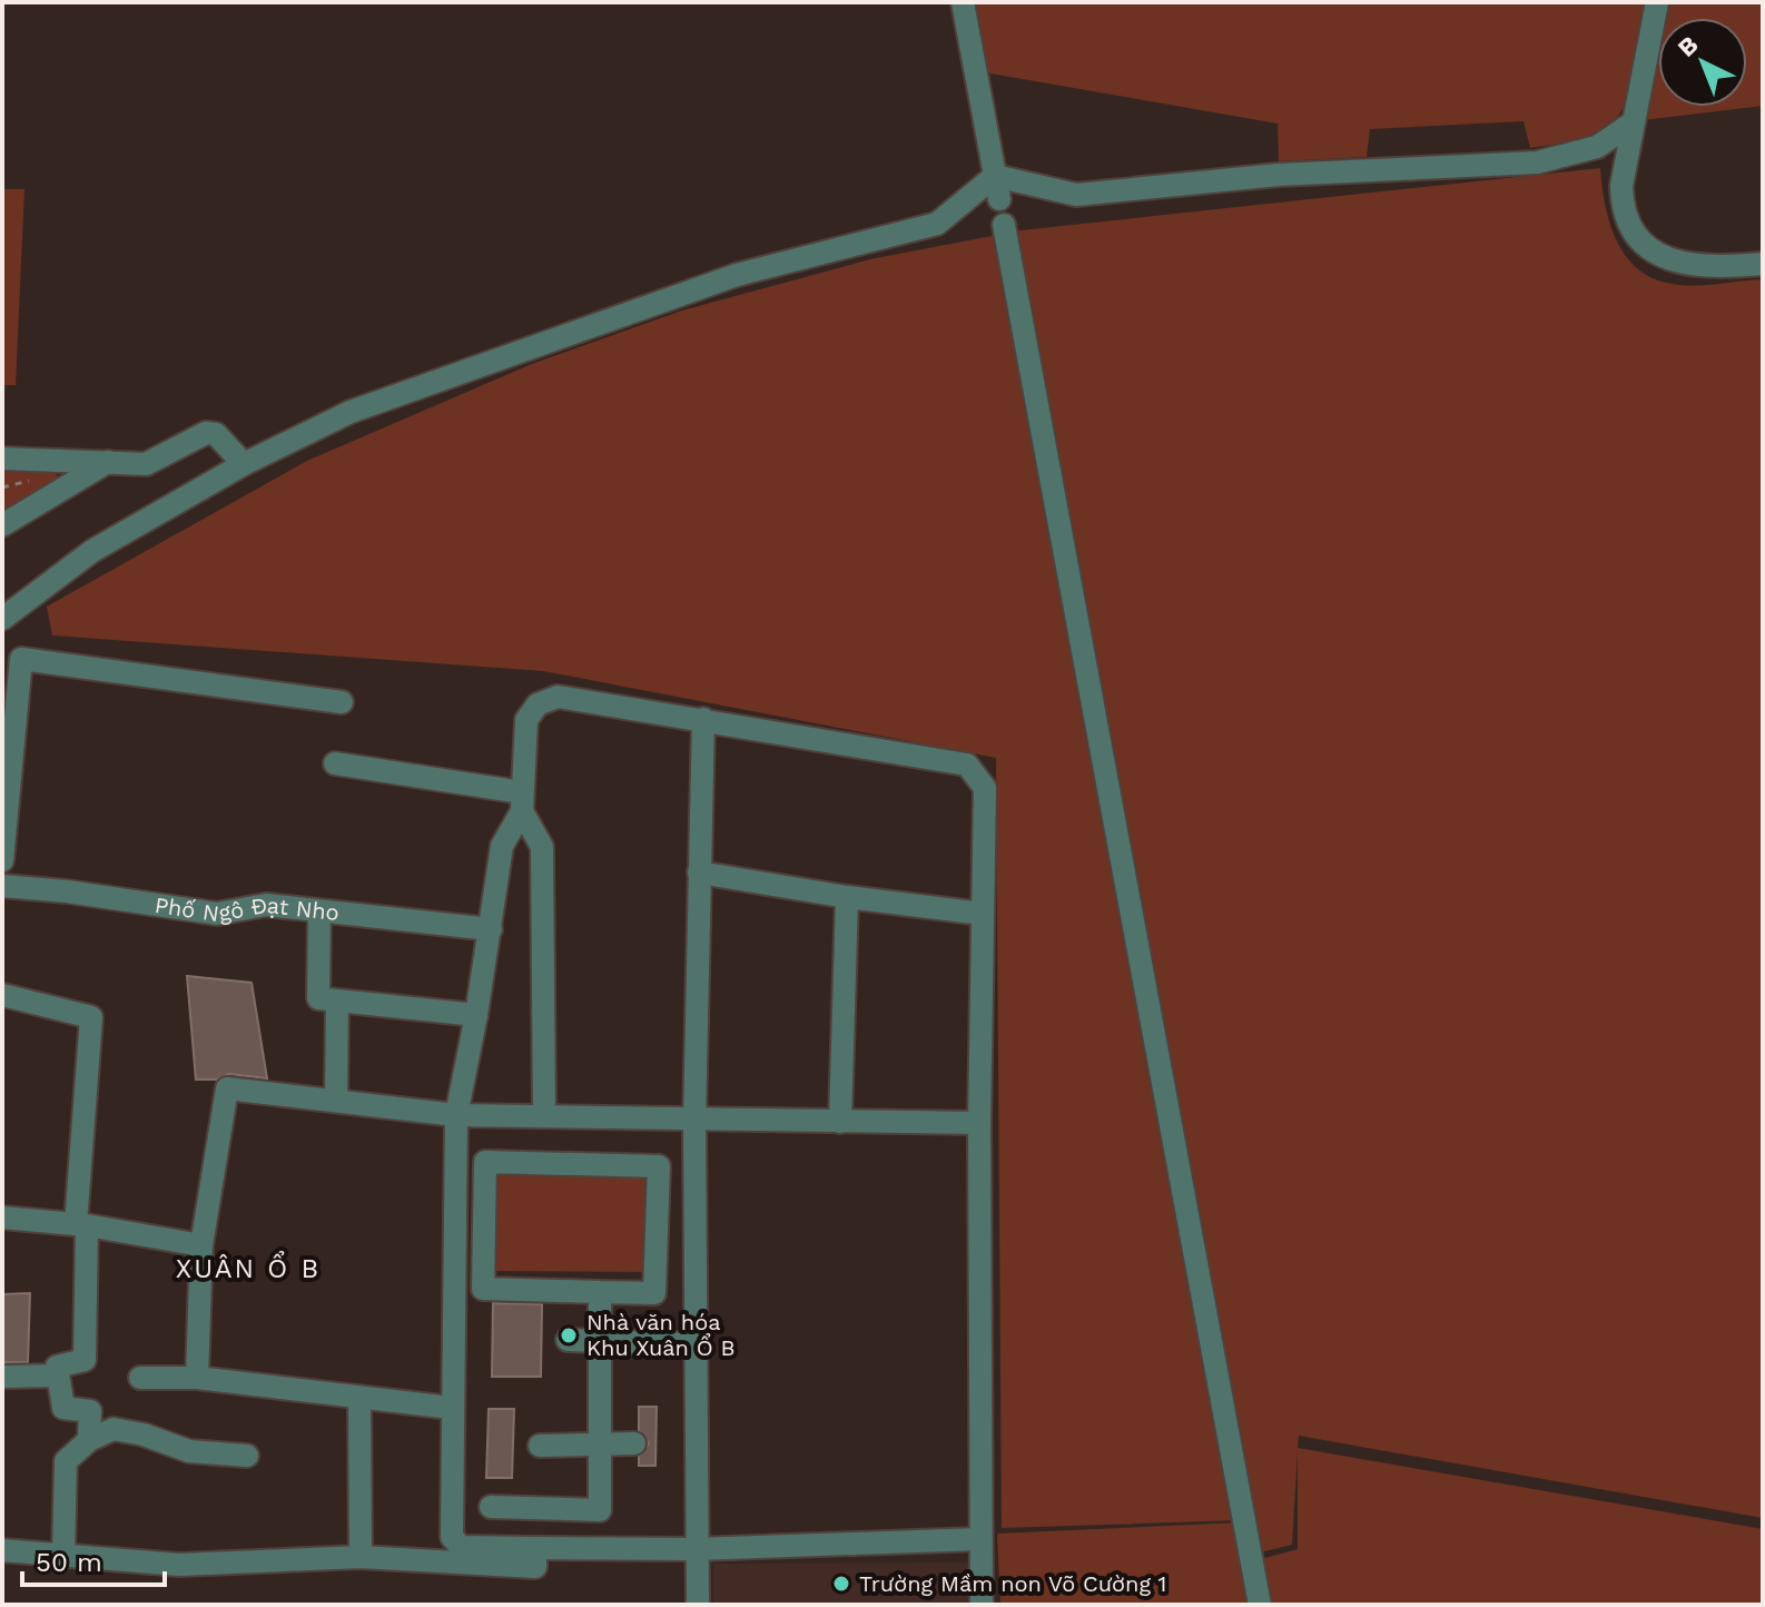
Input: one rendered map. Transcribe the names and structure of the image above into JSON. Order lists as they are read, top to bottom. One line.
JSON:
{"streets":{"street":["Phố Ngô Đạt Nho"]},"districts":["XUÂN Ổ B"],"places":["Nhà văn hóa Khu Xuân Ổ B","Trường Mầm non Võ Cường 1"],"scale_bar":"50 m","north":"top left"}
